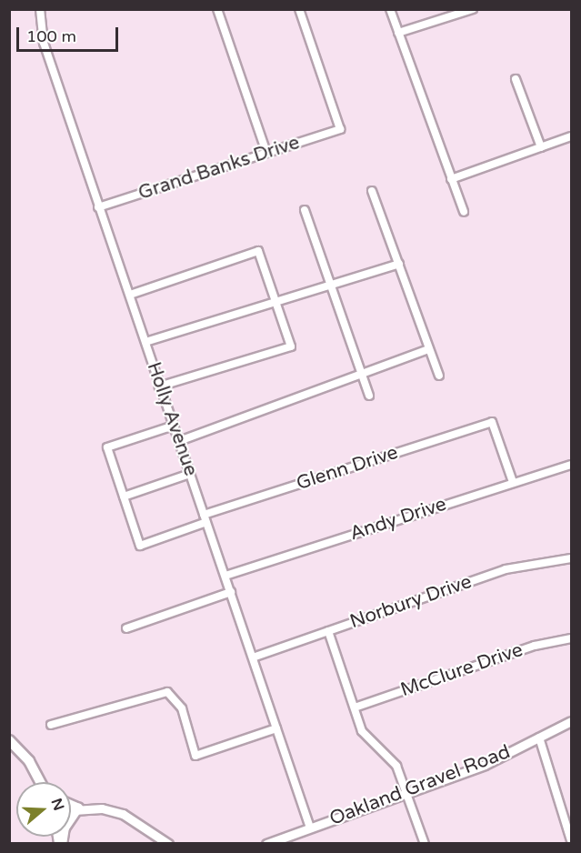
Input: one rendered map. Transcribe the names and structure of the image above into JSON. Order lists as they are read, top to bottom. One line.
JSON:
{"streets":{"street":["Grand Banks Drive","Holly Avenue","Glenn Drive","Andy Drive","Norbury Drive","McClure Drive","Oakland Gravel Road"]},"crossings":[["Grand Banks Drive","Holly Avenue"],["Holly Avenue","Glenn Drive"],["Holly Avenue","Andy Drive"],["Holly Avenue","Norbury Drive"],["Holly Avenue","Oakland Gravel Road"],["Glenn Drive","Andy Drive"]],"scale_bar":"100 m","north":"right"}
